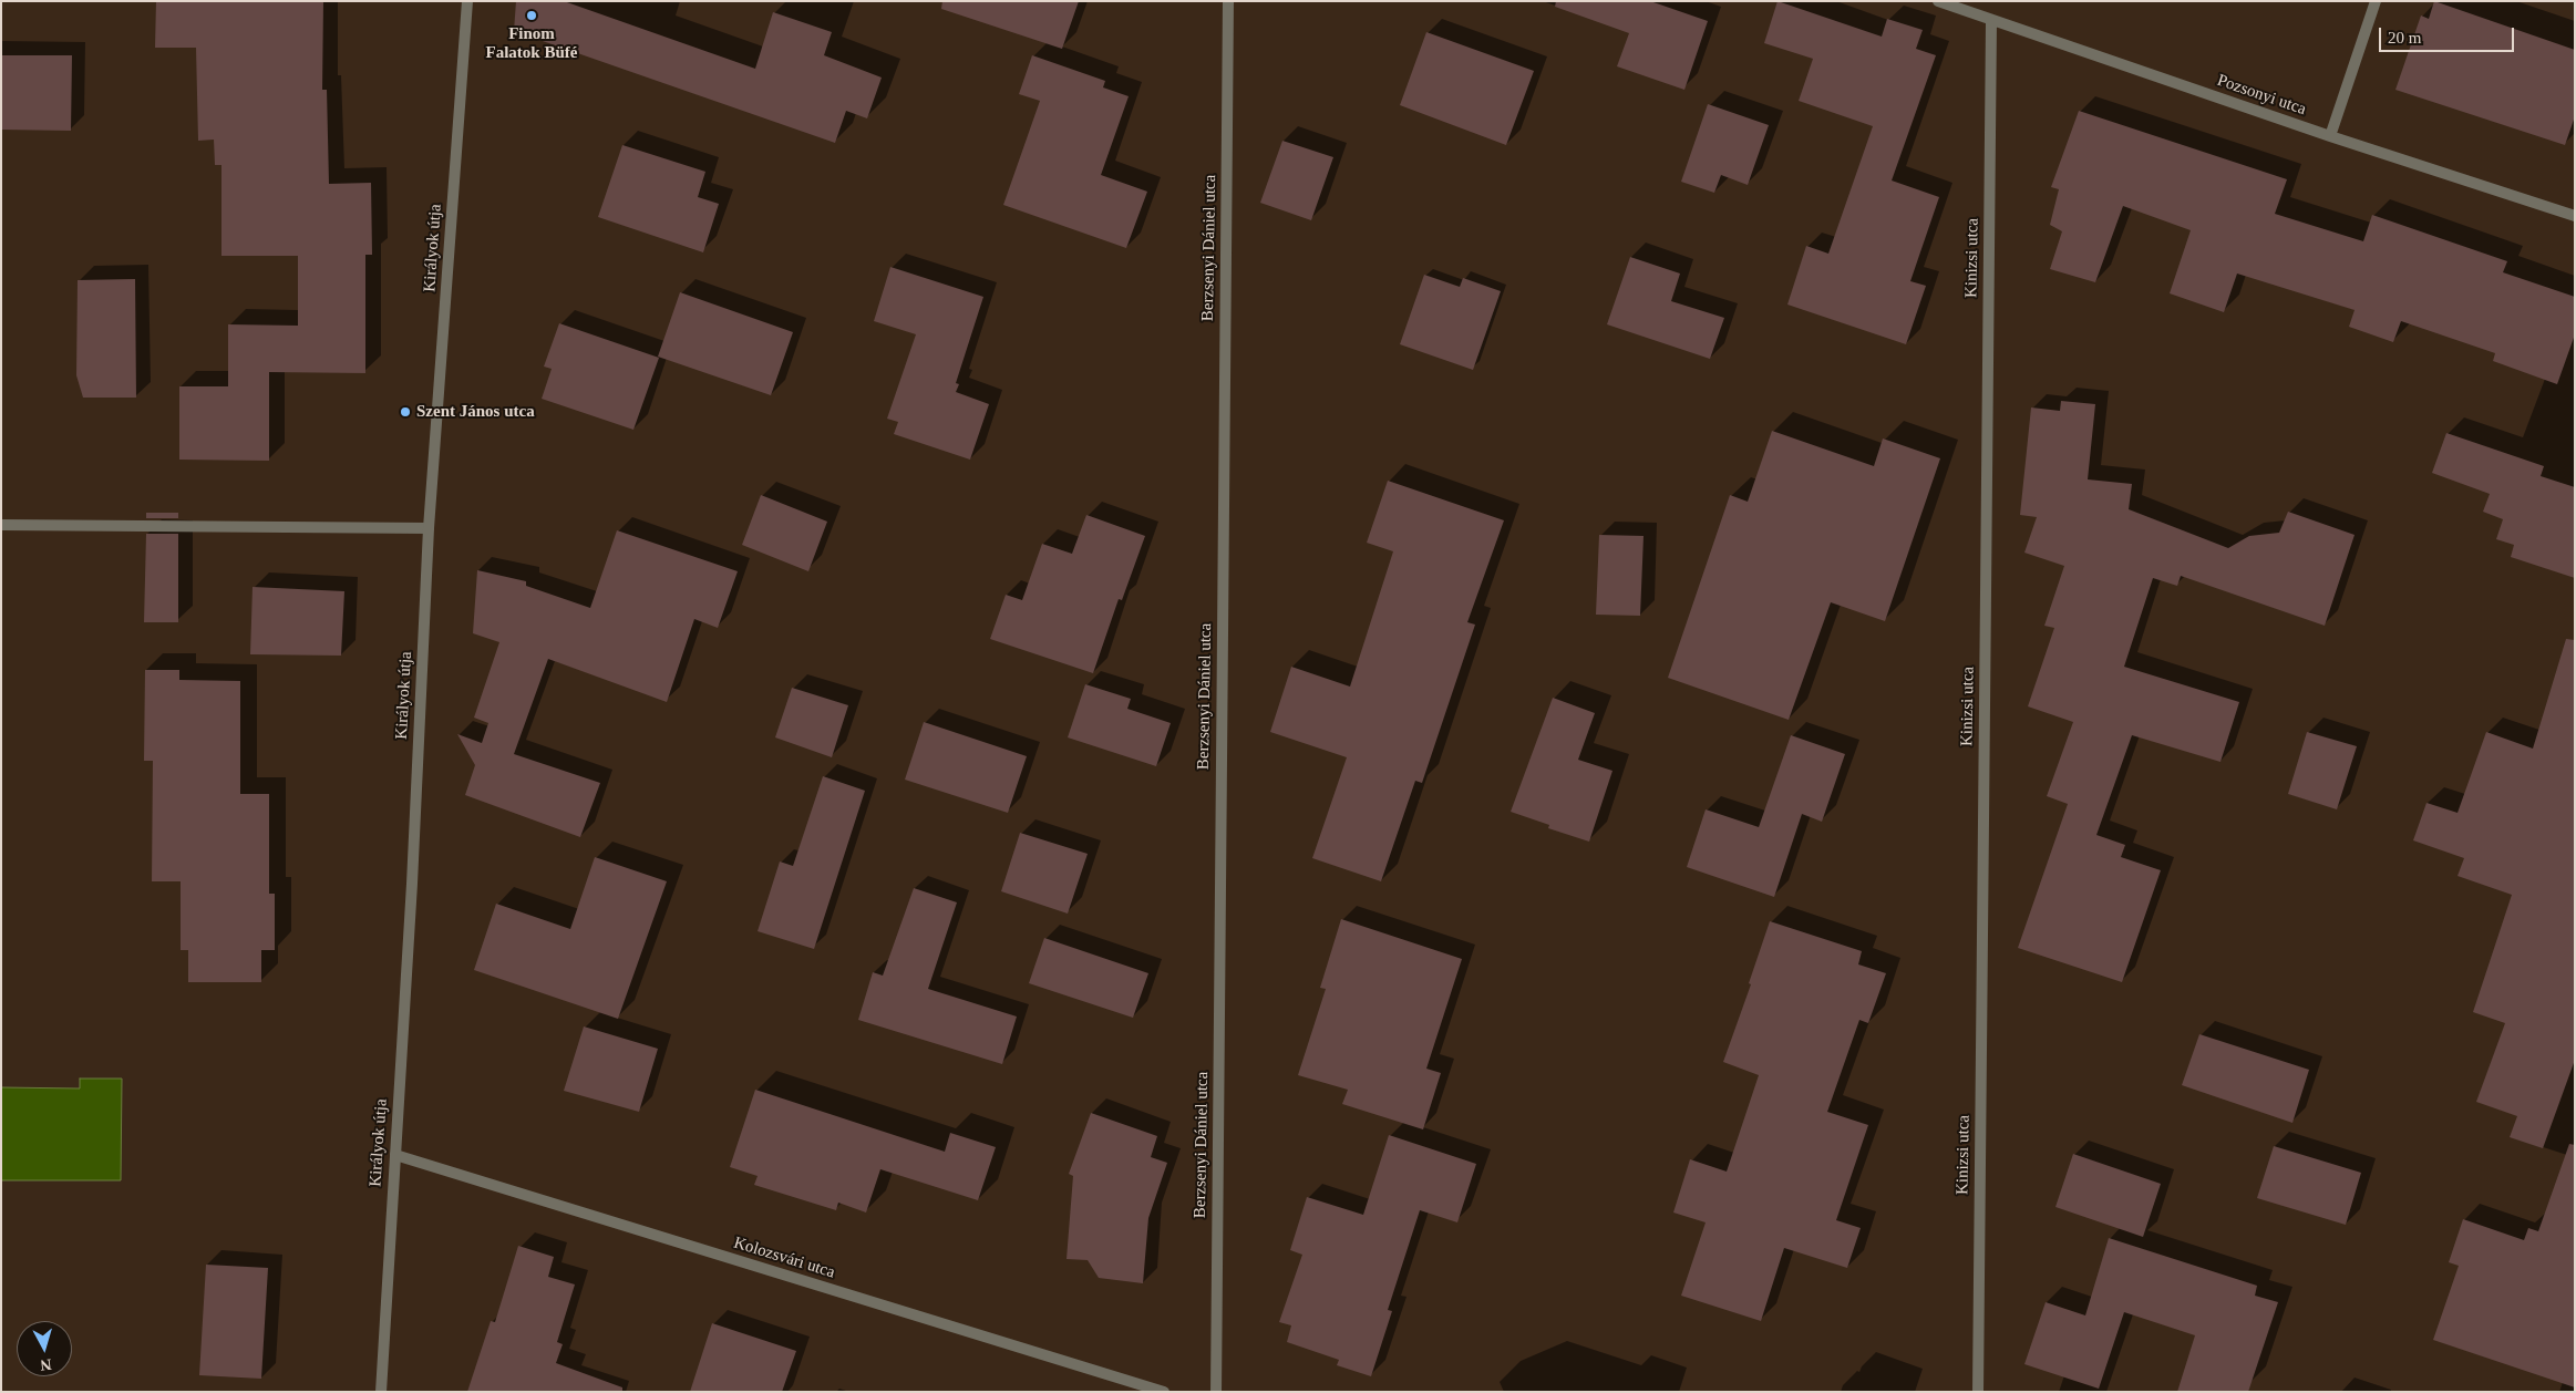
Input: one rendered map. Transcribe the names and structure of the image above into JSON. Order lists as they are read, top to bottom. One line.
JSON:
{"streets":{"street":["Pozsonyi utca","Királyok útja","Berzsenyi Dániel utca","Kinizsi utca","Kolozsvári utca"]},"crossings":[["Pozsonyi utca","Kinizsi utca"],["Királyok útja","Kolozsvári utca"]],"places":["Finom Falatok Büfé","Szent János utca"],"scale_bar":"20 m","north":"bottom"}
